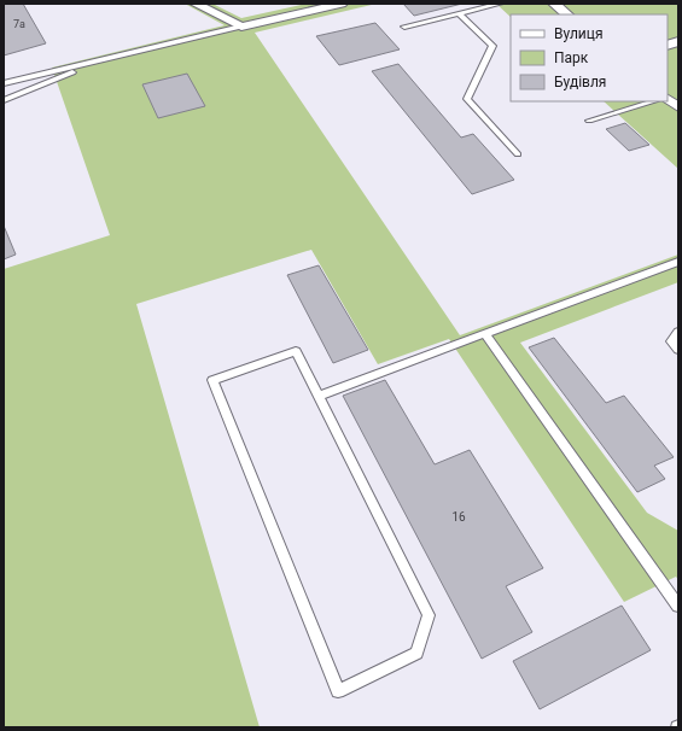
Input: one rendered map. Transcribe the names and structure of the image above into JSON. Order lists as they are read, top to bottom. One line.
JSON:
{"house_numbers":["7а","16"],"legend":["Вулиця","Парк","Будівля"]}
